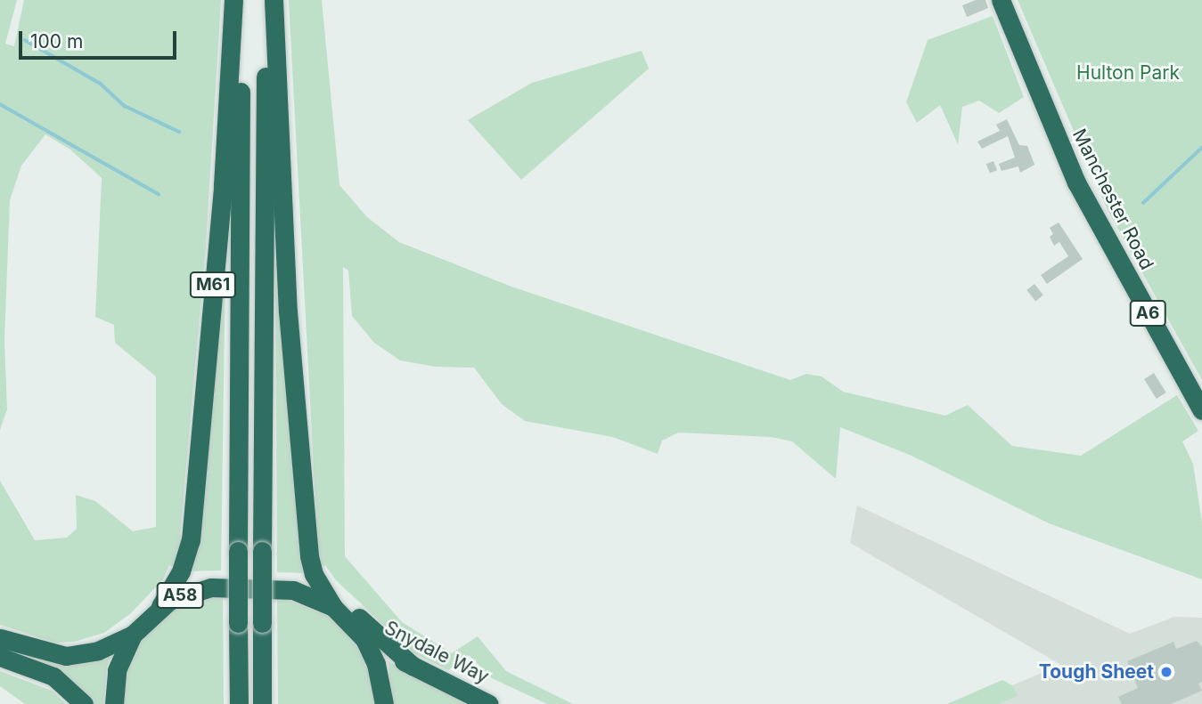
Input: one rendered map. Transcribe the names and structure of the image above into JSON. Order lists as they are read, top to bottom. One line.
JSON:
{"streets":{"highway":["Manchester Road","M61","A6","A58","Snydale Way"]},"crossings":[["M61","A58"],["A58","Snydale Way"]],"parks":["Hulton Park"],"places":["Tough Sheet"],"scale_bar":"100 m"}
